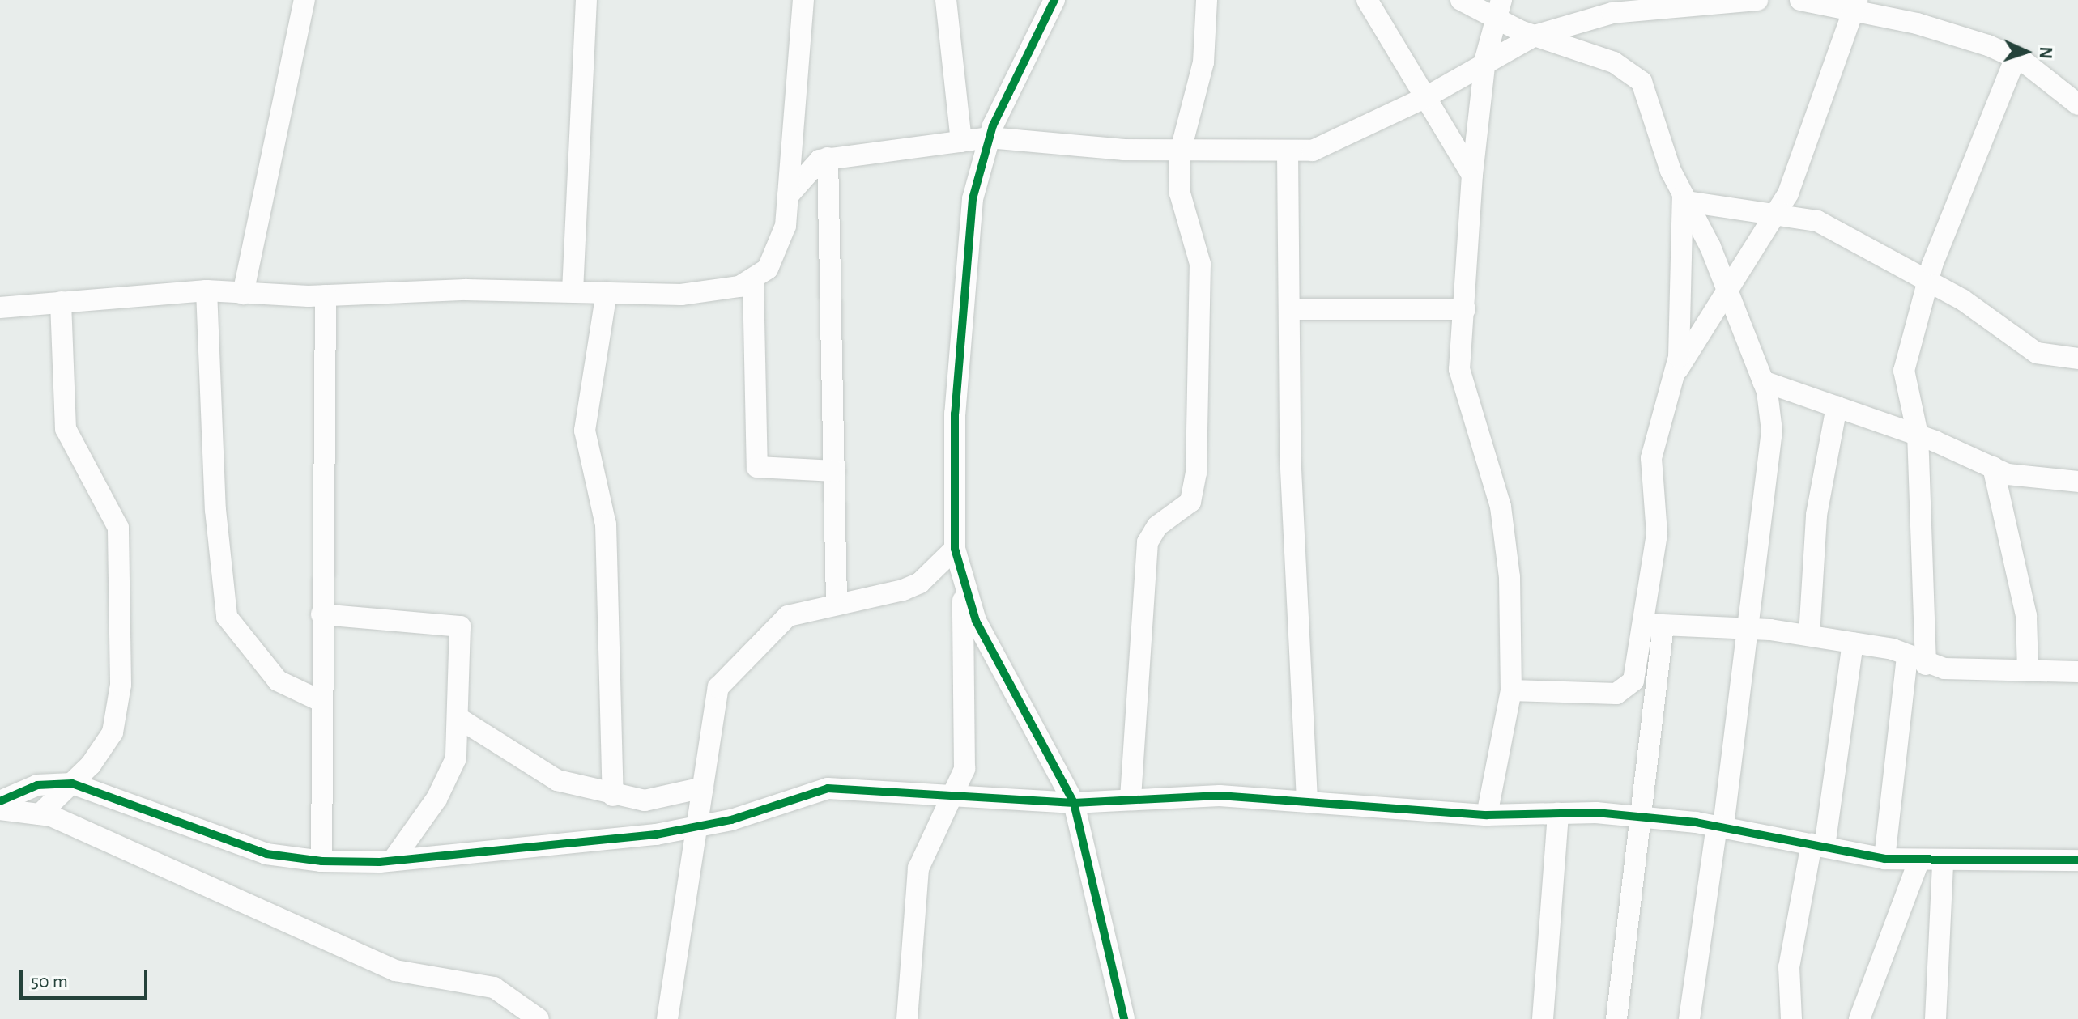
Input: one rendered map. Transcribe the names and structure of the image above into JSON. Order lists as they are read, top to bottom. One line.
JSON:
{"scale_bar":"50 m","north":"right"}
